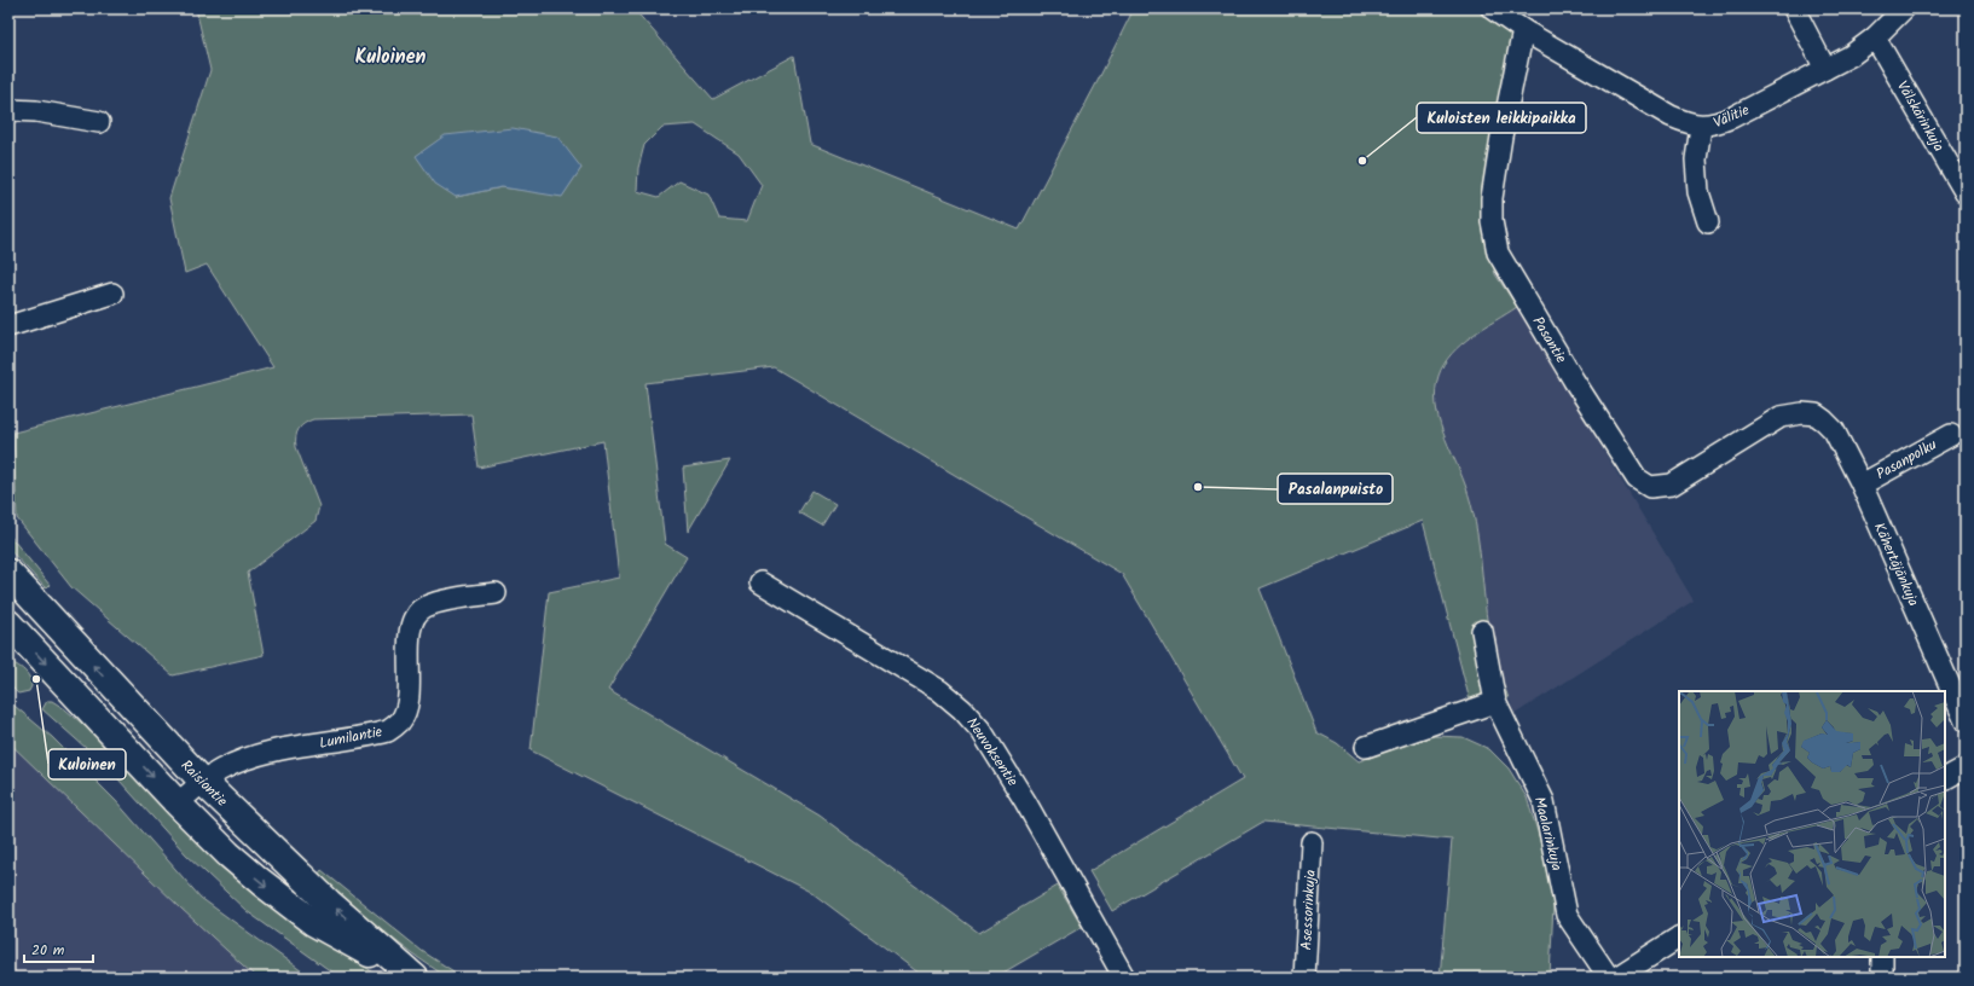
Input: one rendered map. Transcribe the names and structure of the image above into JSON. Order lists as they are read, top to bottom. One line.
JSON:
{"streets":{"main road":["Raisiontie"],"street":["Välitie","Välskärinkuja","Pasantie","Pasanpolku","Kähertäjänkuja","Lumilantie","Neuvoksentie","Maalarinkuja","Asessorinkuja"]},"crossings":[["Välitie","Välskärinkuja"],["Välitie","Pasantie"],["Pasantie","Kähertäjänkuja"],["Pasanpolku","Kähertäjänkuja"],["Lumilantie","Raisiontie"]],"districts":["Kuloinen"],"places":["Kuloisten leikkipaikka","Pasalanpuisto","Kuloinen"],"scale_bar":"20 m"}
